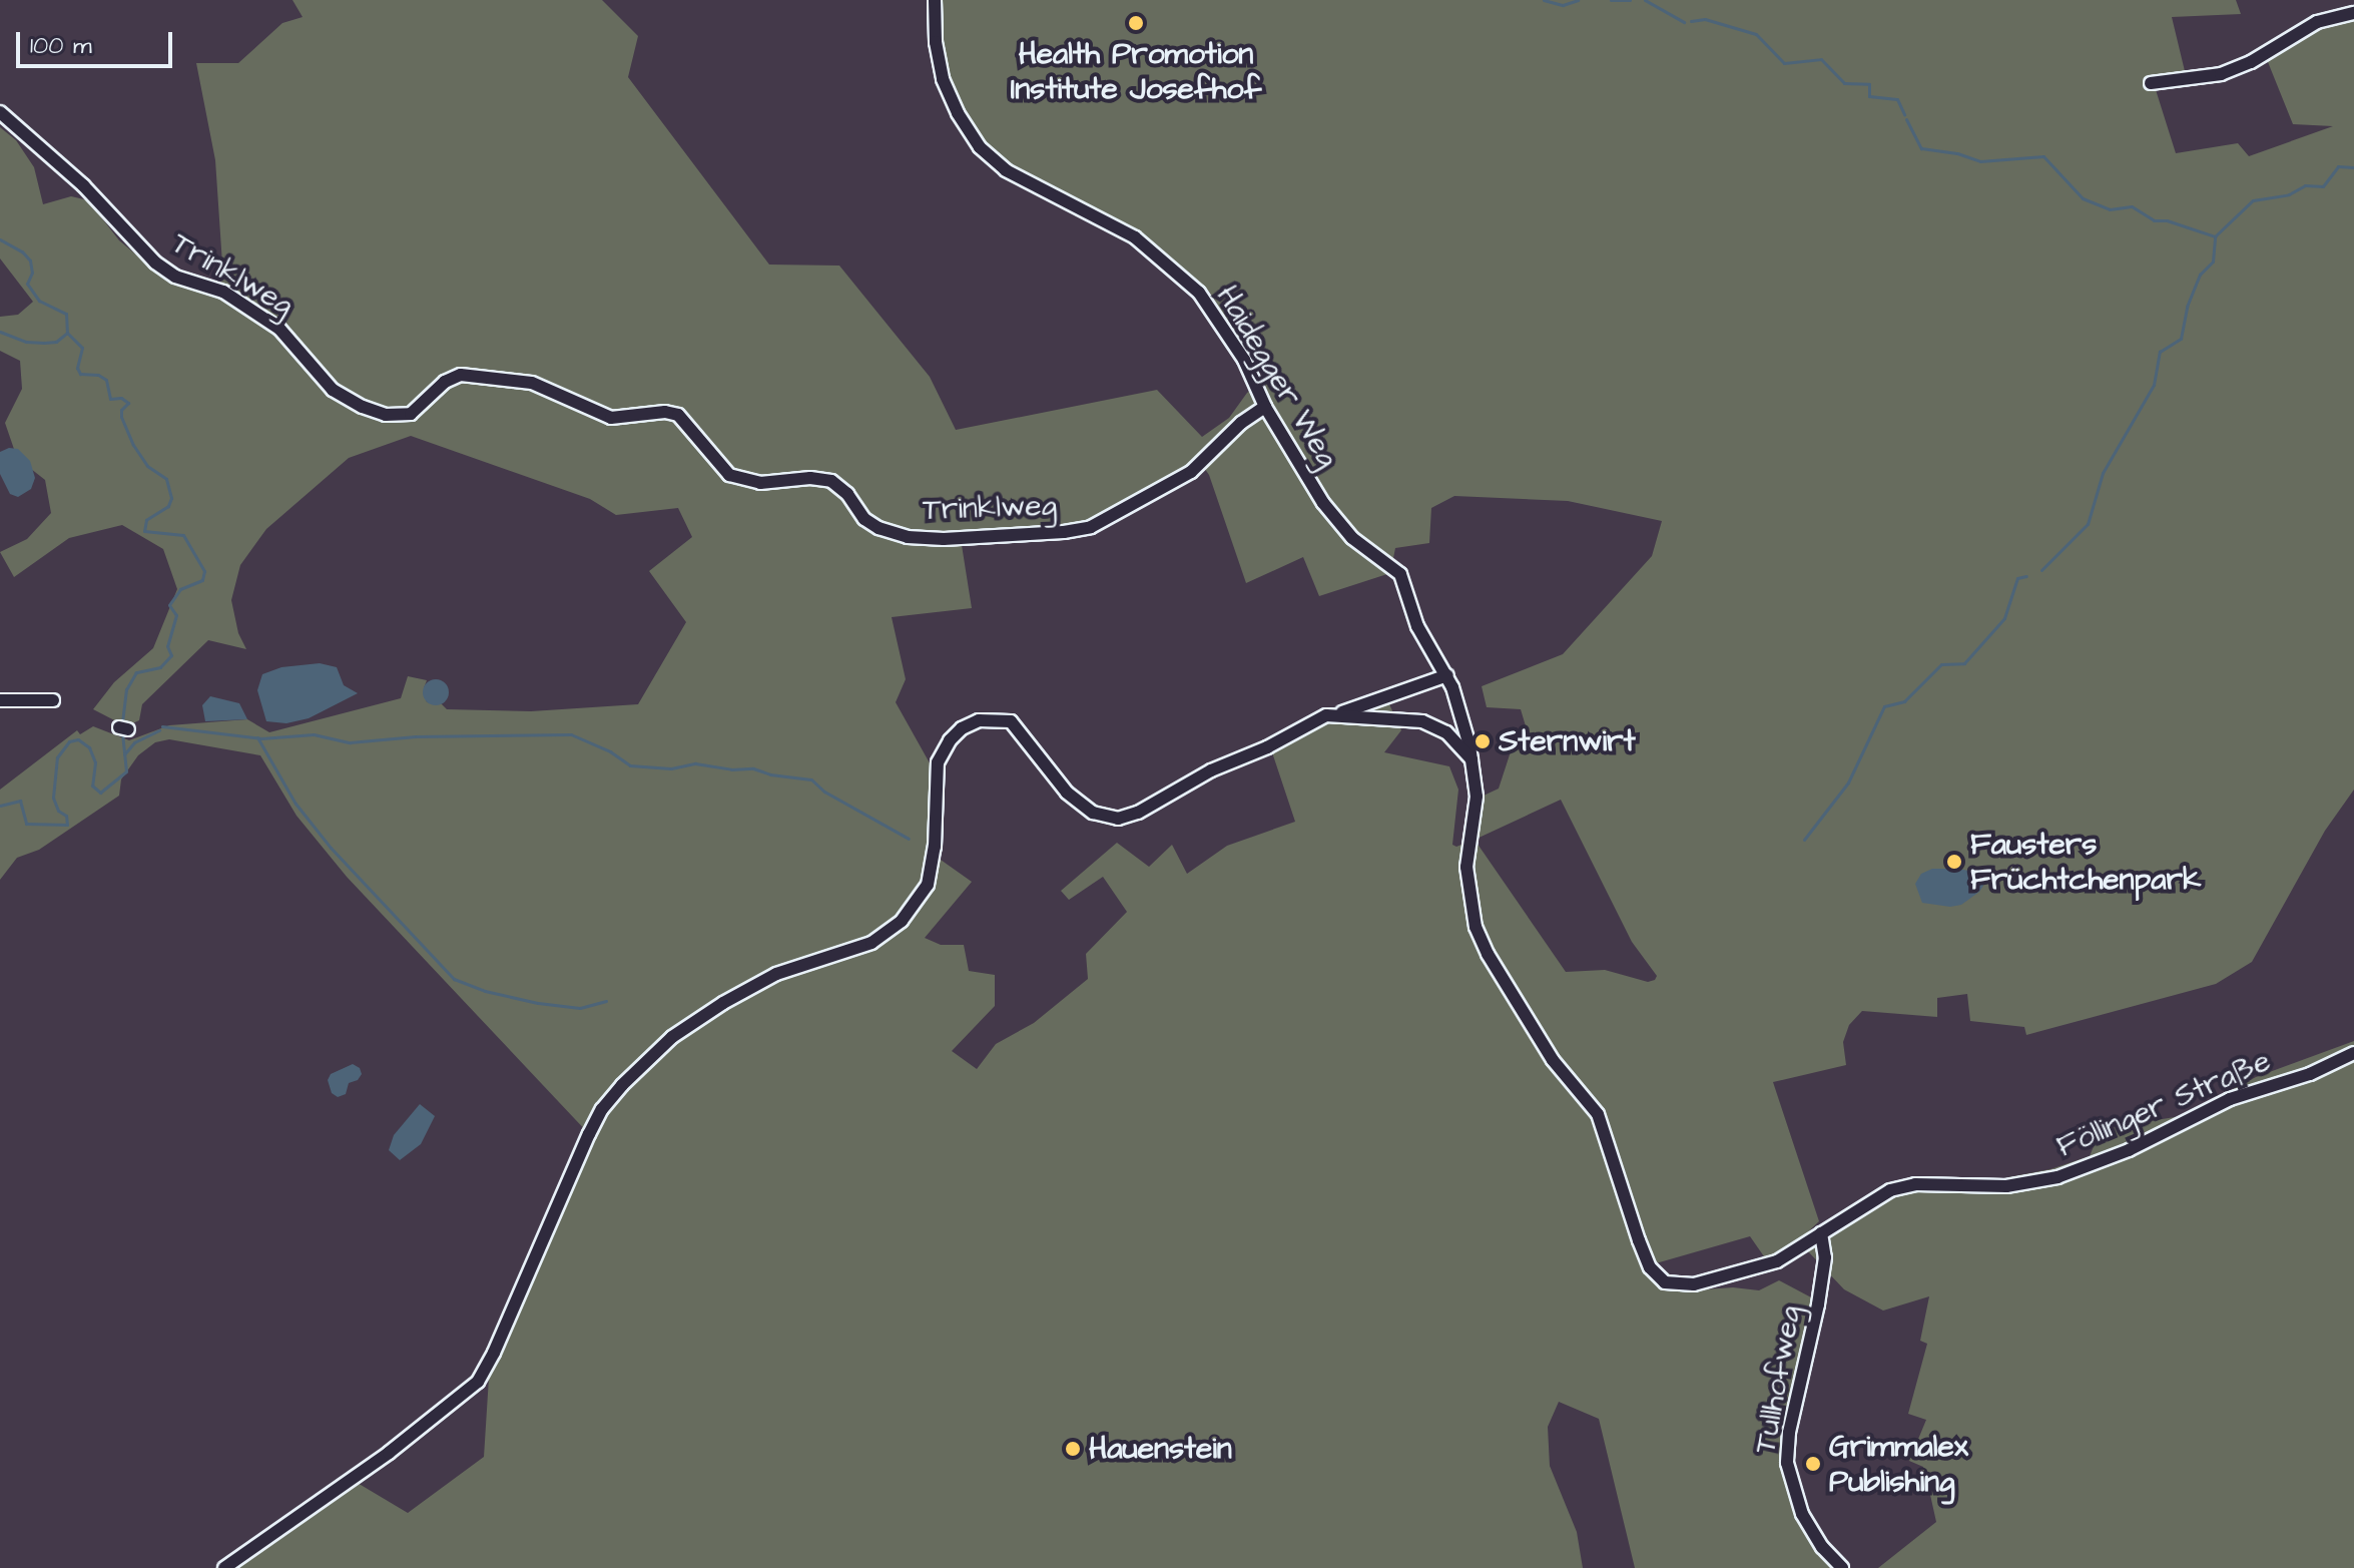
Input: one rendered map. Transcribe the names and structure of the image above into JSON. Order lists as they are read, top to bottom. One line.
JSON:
{"streets":{"street":["Trinklweg","Haidegger Weg","Föllinger Straße","Tullhofweg"]},"crossings":[["Trinklweg","Haidegger Weg"],["Haidegger Weg","Föllinger Straße"],["Föllinger Straße","Tullhofweg"]],"places":["Health Promotion Institute Josefhof","Sternwirt","Fausters Früchtchenpark","Hauenstein","Grimmalex Publishing"],"scale_bar":"100 m"}
